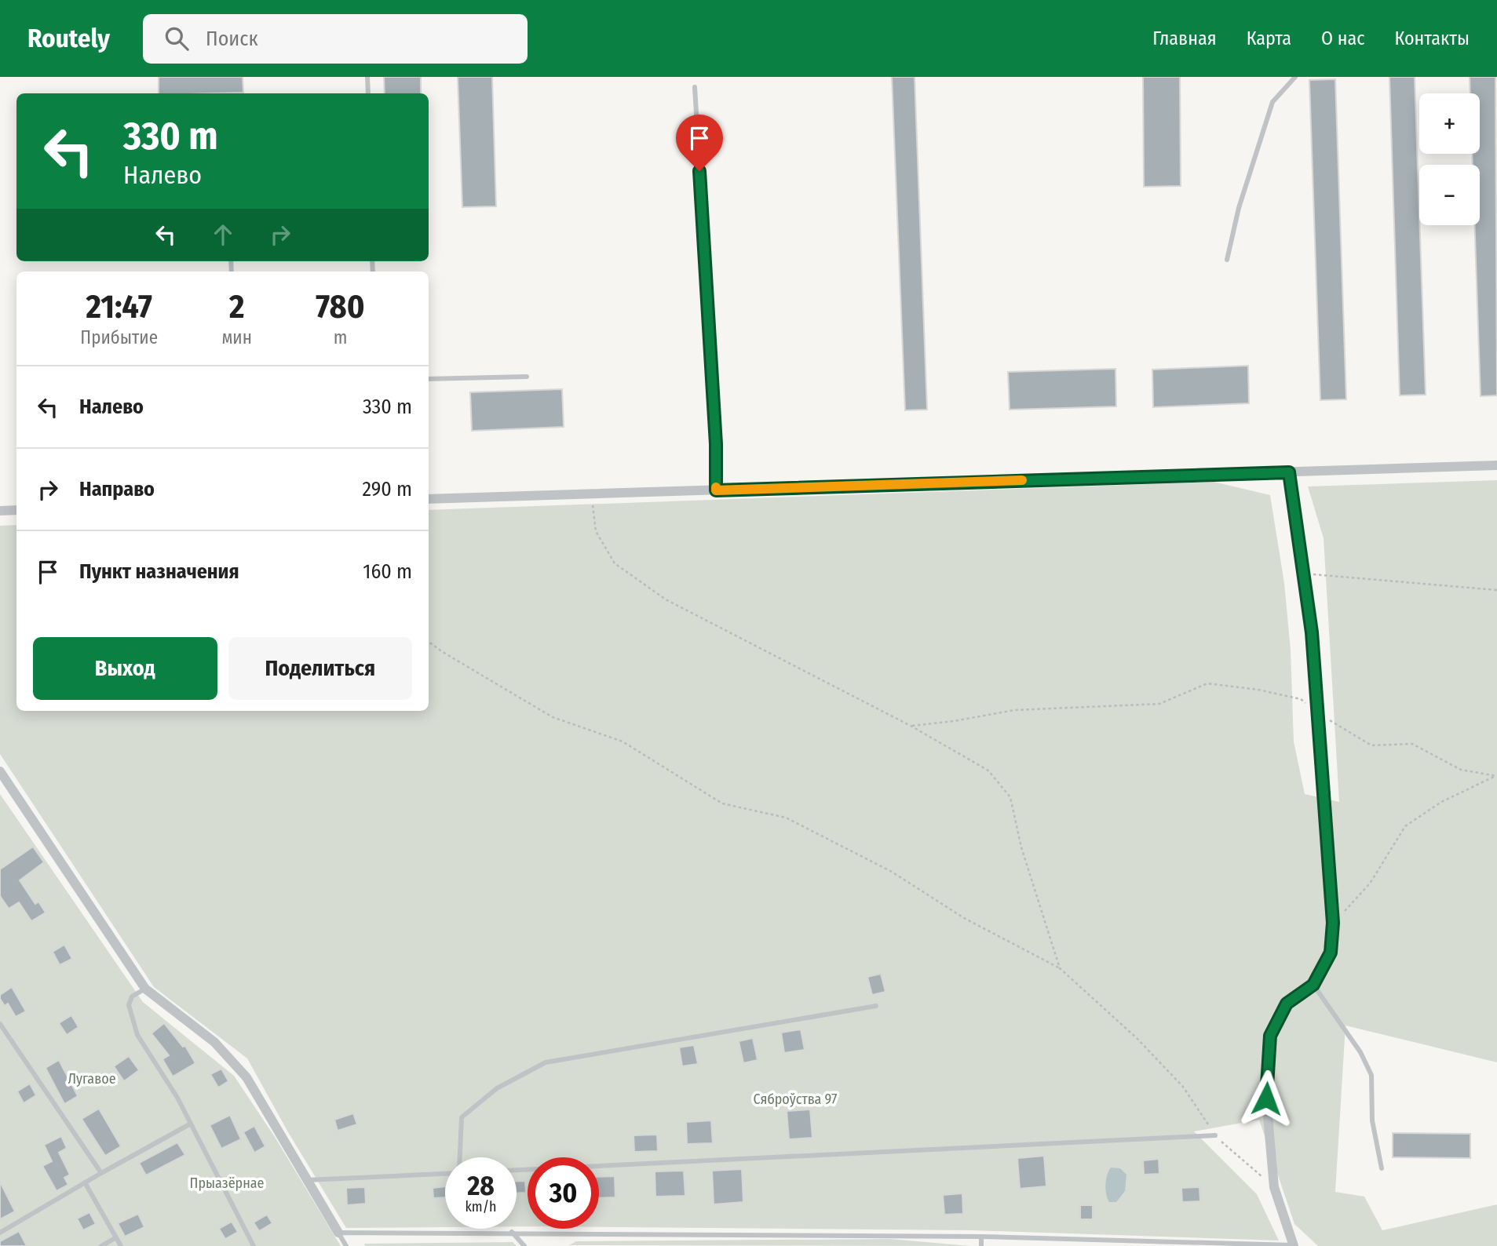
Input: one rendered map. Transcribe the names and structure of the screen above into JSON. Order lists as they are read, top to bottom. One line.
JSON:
{"parks":["Лугавое","Сяброўства 97","Прыазёрнае"],"page":{"header":"Routely","search":"Поиск","nav":["Главная","Карта","О нас","Контакты"],"map_buttons":["+","−"],"turn":["330 m","Налево"],"eta":["21:47","Прибытие","2","мин","780","m"],"list":[{"name":"Налево","value":"330 m"},{"name":"Направо","value":"290 m"},{"name":"Пункт назначения","value":"160 m"}],"buttons":["Выход","Поделиться"],"speed":"28 km/h","limit":"30"}}
